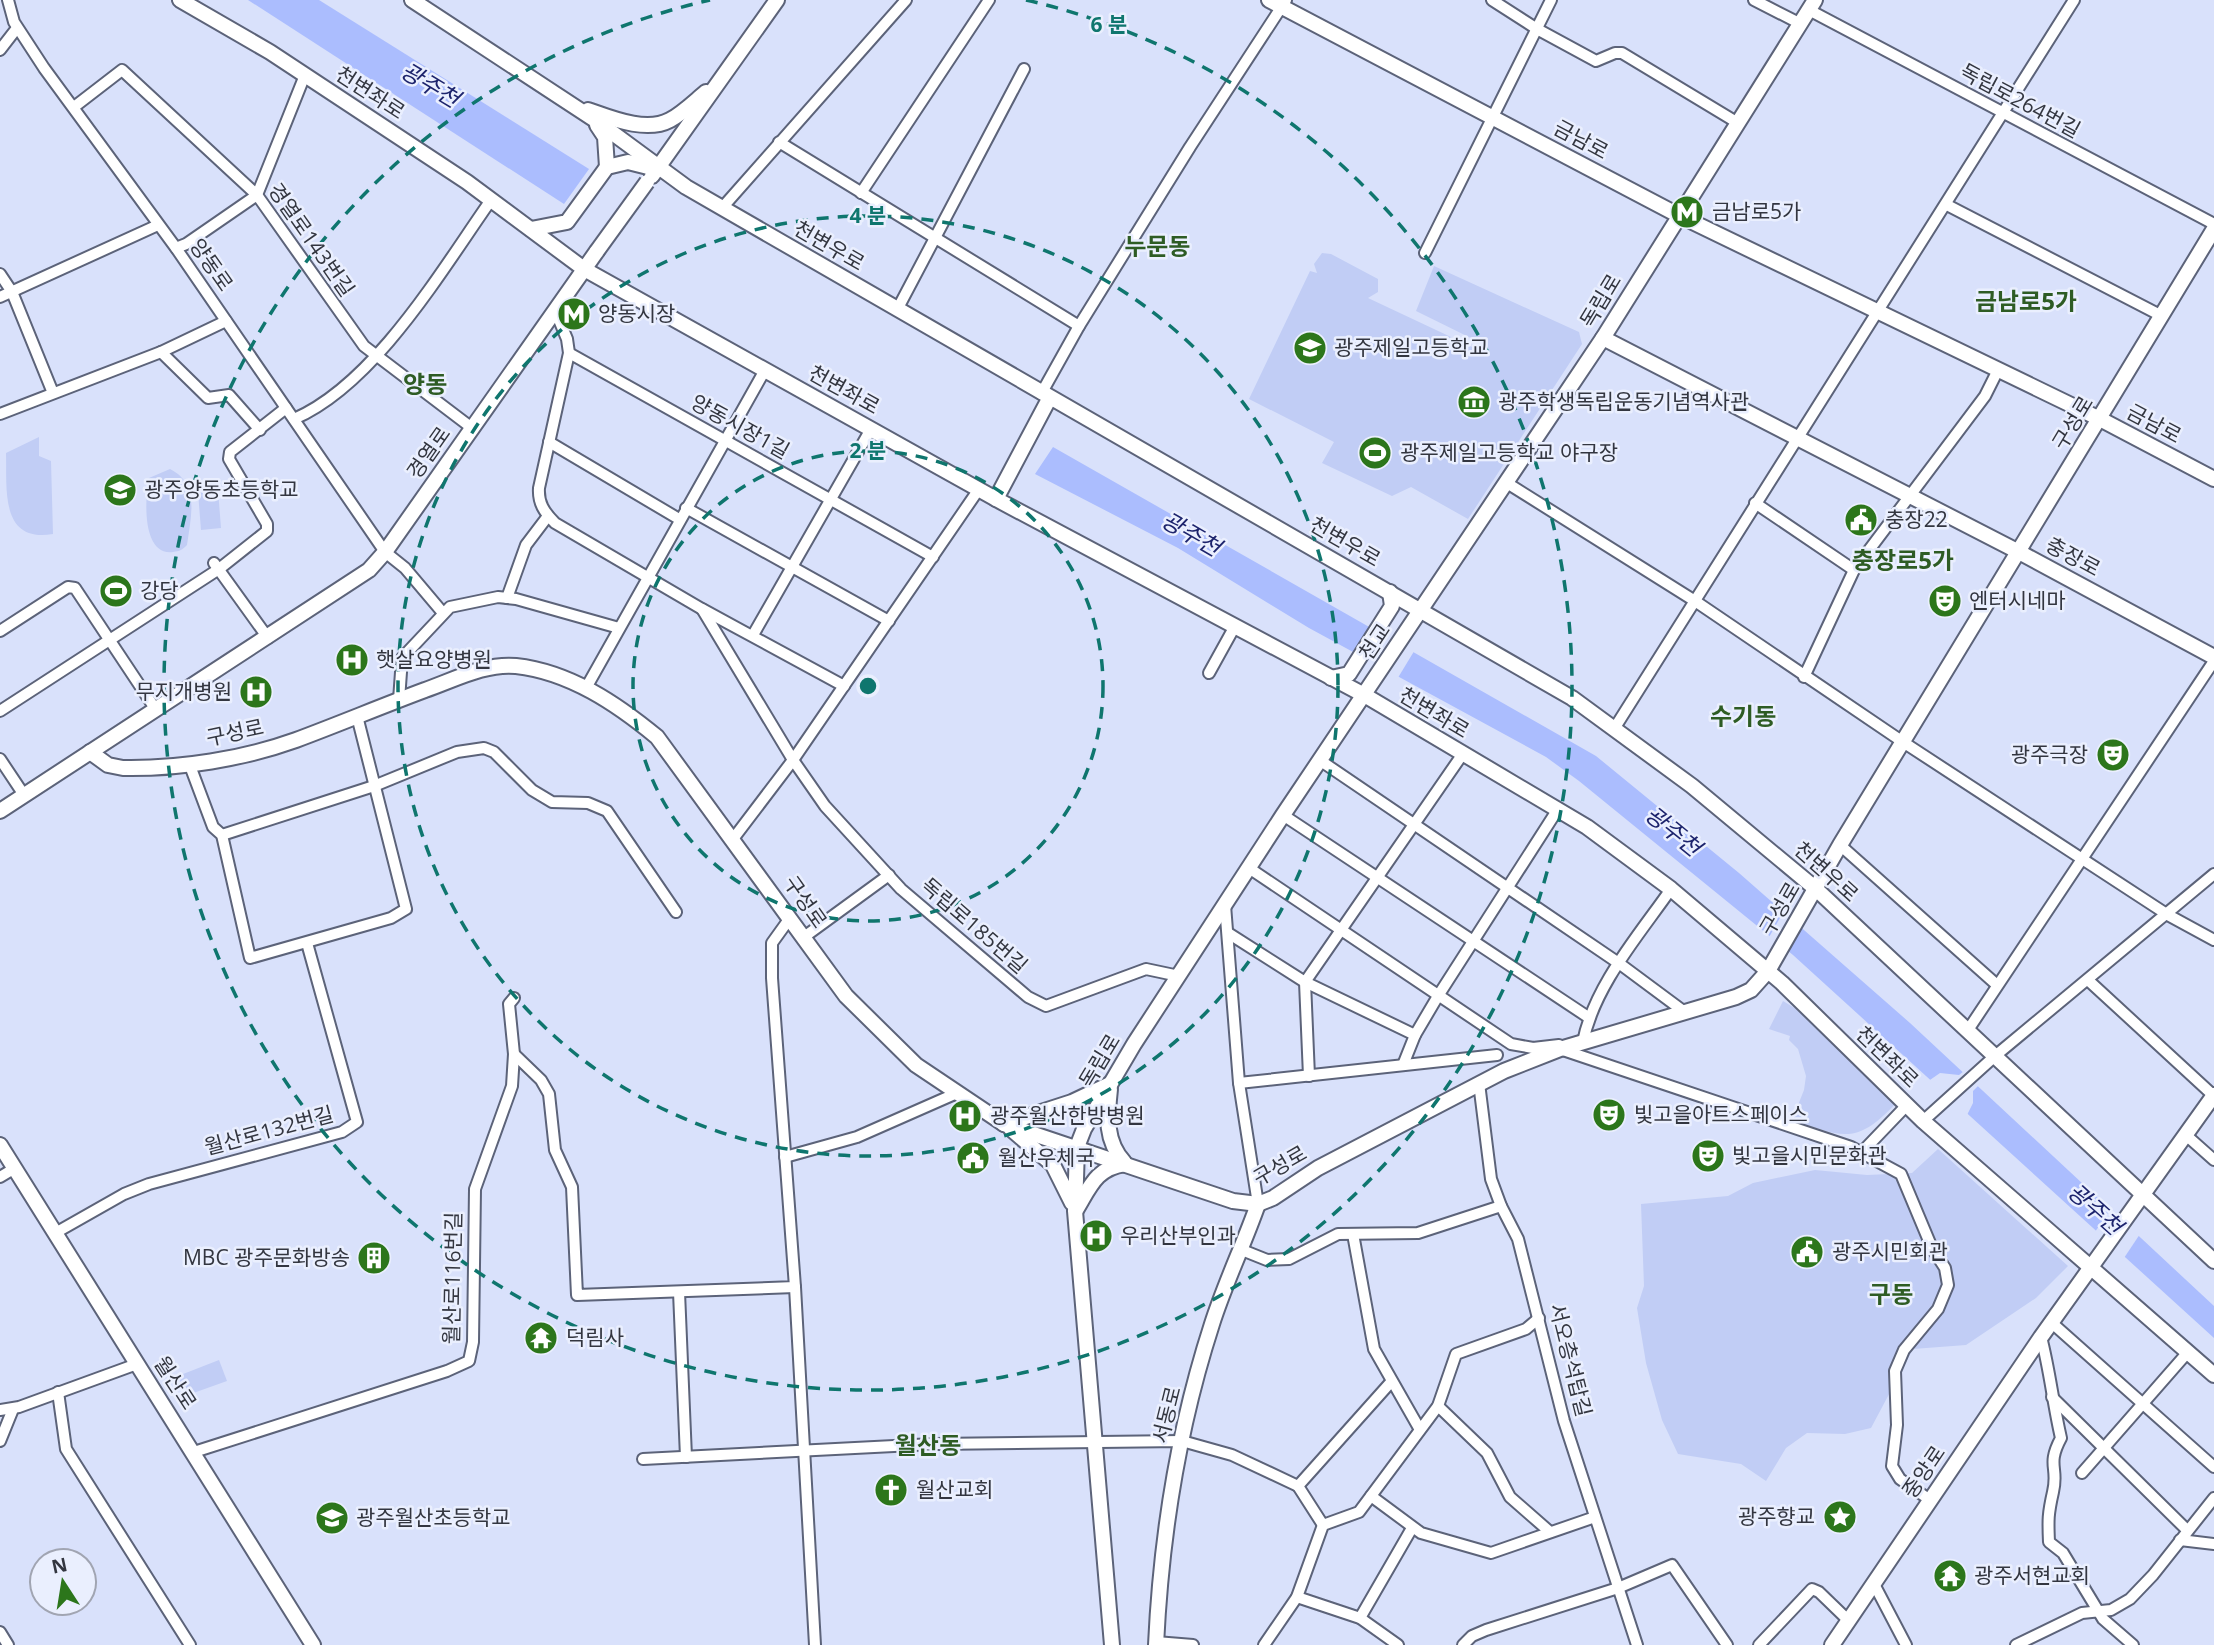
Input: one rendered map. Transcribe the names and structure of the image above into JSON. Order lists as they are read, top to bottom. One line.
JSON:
{"streets":{"street":["천변좌로","독립로264번길","금남로","경열로143번길","천변우로","양동로","독립로","구성로","양동시장1길","경열로","충장로","천교","독립로185번길","월산로132번길","월산로116번길","서오층석탑길","월산로","서동로","중앙로"]},"crossings":[["천변좌로","독립로"],["천변좌로","구성로"],["천변좌로","경열로"],["천변좌로","천교"],["천변좌로","중앙로"],["독립로264번길","독립로"],["독립로264번길","구성로"],["금남로","독립로"],["금남로","구성로"],["경열로143번길","양동로"],["경열로143번길","경열로"],["천변우로","독립로"],["천변우로","구성로"],["천변우로","경열로"],["천변우로","천교"],["천변우로","중앙로"],["양동로","경열로"],["독립로","구성로"],["독립로","충장로"],["독립로","천교"],["독립로","독립로185번길"],["구성로","경열로"],["구성로","충장로"],["구성로","서오층석탑길"],["구성로","서동로"],["월산로132번길","월산로"],["월산로116번길","월산로"]],"districts":["누문동","금남로5가","양동","충장로5가","수기동","구동","월산동"],"water":["광주천"],"places":{"metro station":["금남로5가","양동시장"],"school or university":["광주제일고등학교","광주양동초등학교","광주월산초등학교"],"museum":["광주학생독립운동기념역사관"],"sports":["광주제일고등학교 야구장","강당"],"public building":["충장22","월산우체국","광주시민회관"],"theatre":["엔터시네마","광주극장","빛고을아트스페이스","빛고을시민문화관"],"hospital":["햇살요양병원","무지개병원","광주월산한방병원","우리산부인과"],"building":["MBC 광주문화방송"],"temple":["덕림사","광주서현교회"],"church":["월산교회"],"place":["광주향교"]},"north":"top","rings":["6 분","4 분","2 분"]}
